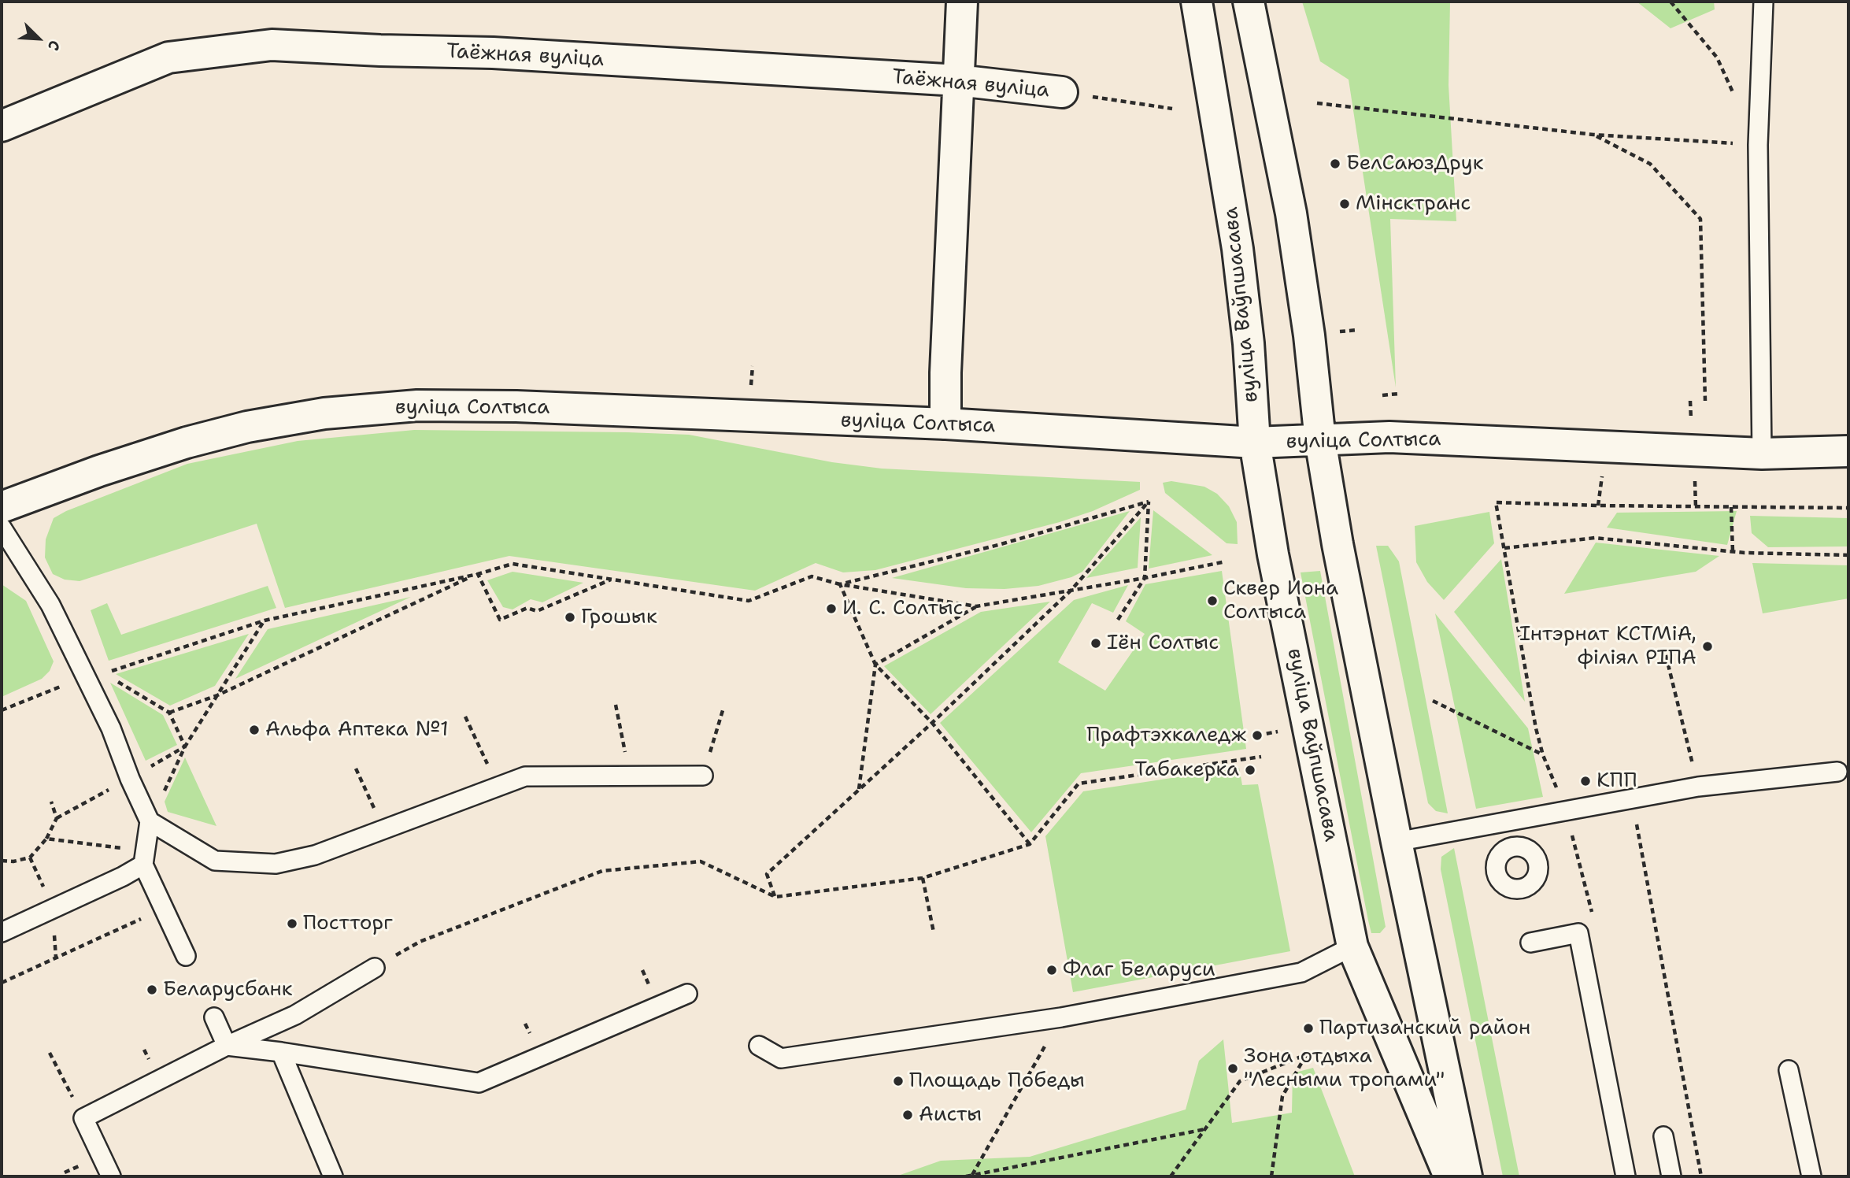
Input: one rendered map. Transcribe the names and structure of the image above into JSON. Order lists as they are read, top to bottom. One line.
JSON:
{"streets":{"main road":["Таёжная вуліца","вуліца Ваўпшасава","вуліца Солтыса"]},"crossings":[["вуліца Ваўпшасава","вуліца Солтыса"]],"places":["БелСаюзДрук","Мінсктранс","Сквер Иона Солтыса","И. С. Солтыс","Грошык","Іён Солтыс","Інтэрнат КСТМіА, філіял РІПА","Альфа Аптека №1","Прафтэхкаледж","Табакерка","КПП","Постторг","Флаг Беларуси","Беларусбанк","Партизанский район","Зона отдыха \"Лесными тропами\"","Площадь Победы","Аисты"],"north":"bottom right"}
